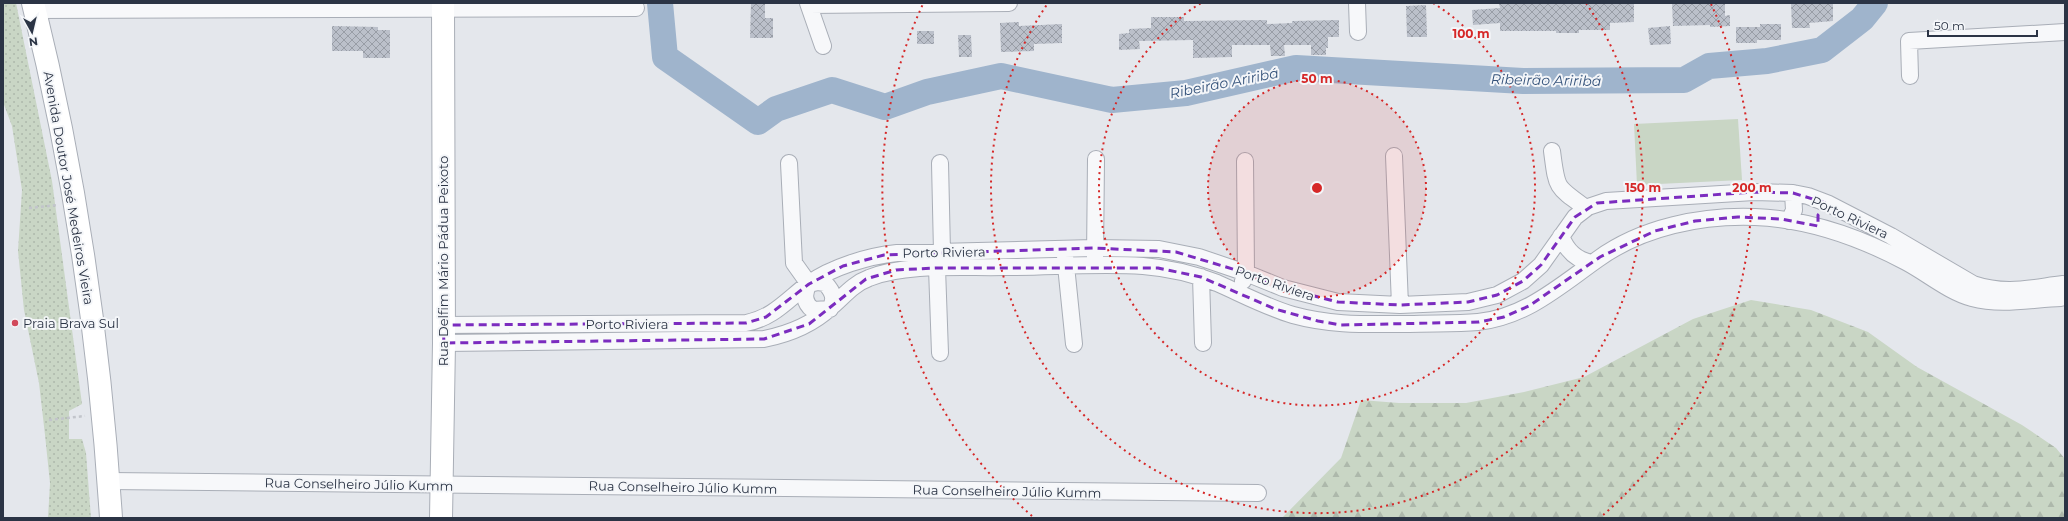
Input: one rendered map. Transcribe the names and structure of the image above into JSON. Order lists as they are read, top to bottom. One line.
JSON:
{"streets":{"main road":["Avenida Doutor José Medeiros Vieira","Rua Delfim Mário Pádua Peixoto"],"street":["Porto Riviera","Rua Conselheiro Júlio Kumm"]},"crossings":[["Avenida Doutor José Medeiros Vieira","Rua Conselheiro Júlio Kumm"],["Porto Riviera","Rua Delfim Mário Pádua Peixoto"],["Rua Delfim Mário Pádua Peixoto","Rua Conselheiro Júlio Kumm"]],"water":["Ribeirão Ariribá"],"places":["Praia Brava Sul"],"scale_bar":"50 m","north":"bottom","rings":["100 m","50 m","150 m","200 m"]}
